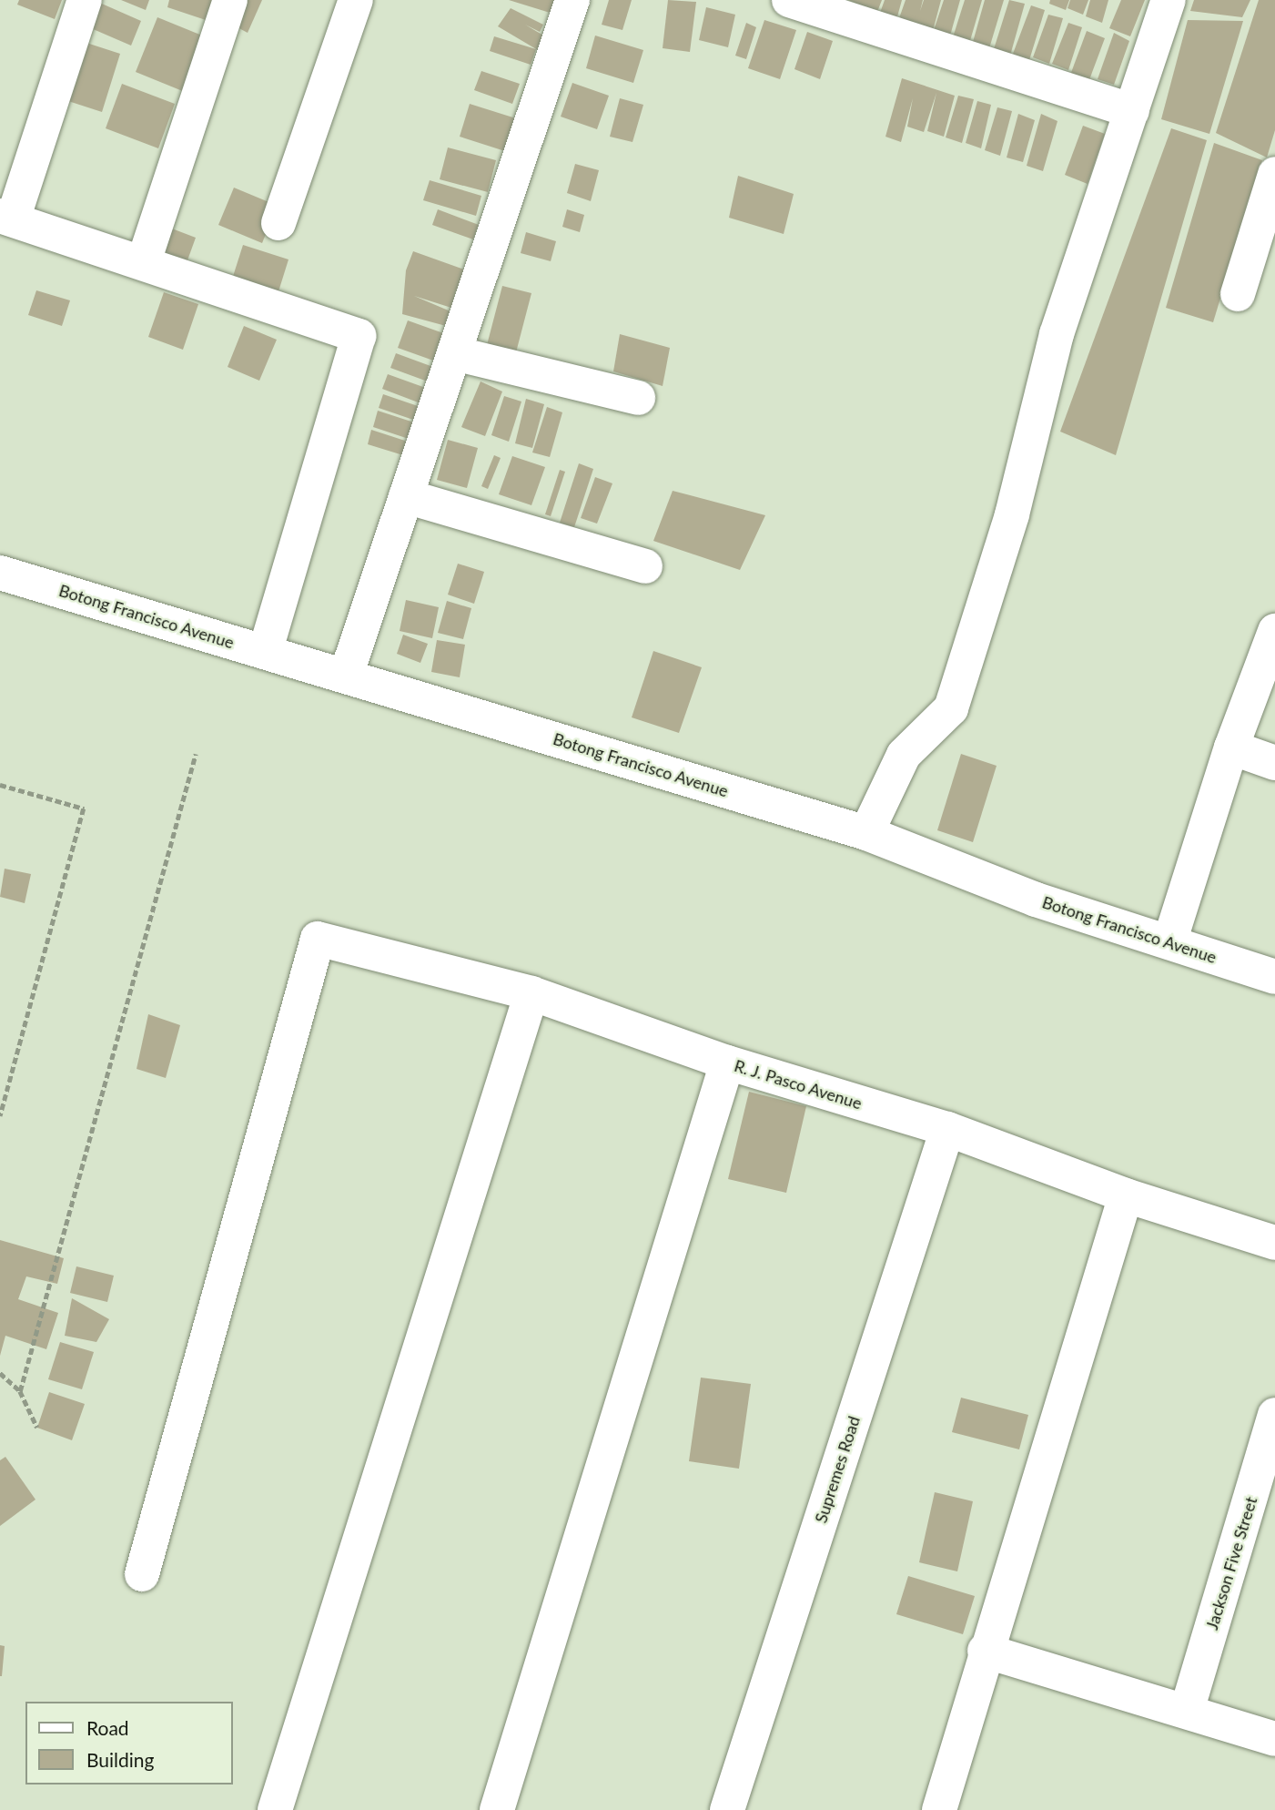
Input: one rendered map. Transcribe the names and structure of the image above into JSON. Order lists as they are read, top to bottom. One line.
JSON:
{"streets":{"street":["Botong Francisco Avenue","R. J. Pasco Avenue","Supremes Road","Jackson Five Street"]},"crossings":[["R. J. Pasco Avenue","Supremes Road"]],"legend":["Road","Building"]}
